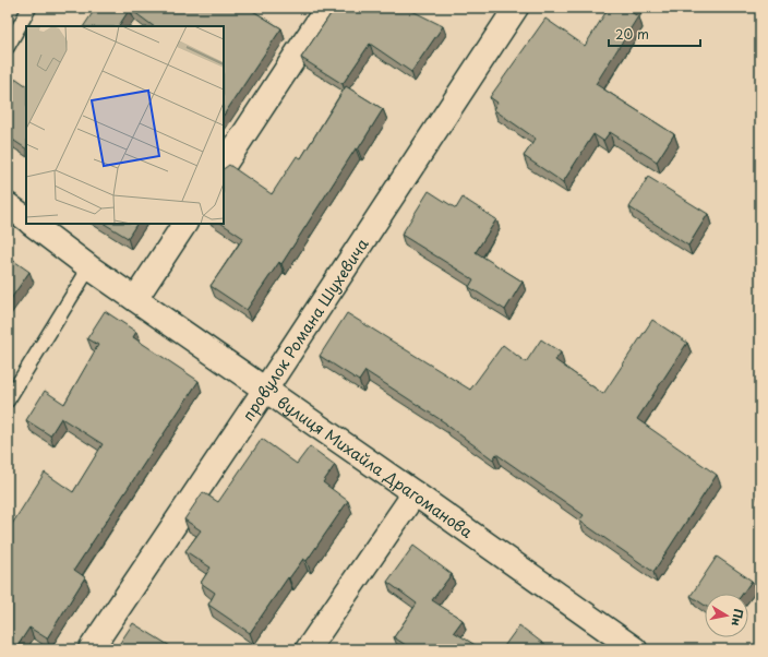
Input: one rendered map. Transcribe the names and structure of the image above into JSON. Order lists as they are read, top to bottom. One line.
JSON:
{"streets":{"street":["провулок Романа Шухевича","вулиця Михайла Драгоманова"]},"crossings":[["провулок Романа Шухевича","вулиця Михайла Драгоманова"]],"scale_bar":"20 m","north":"right"}
